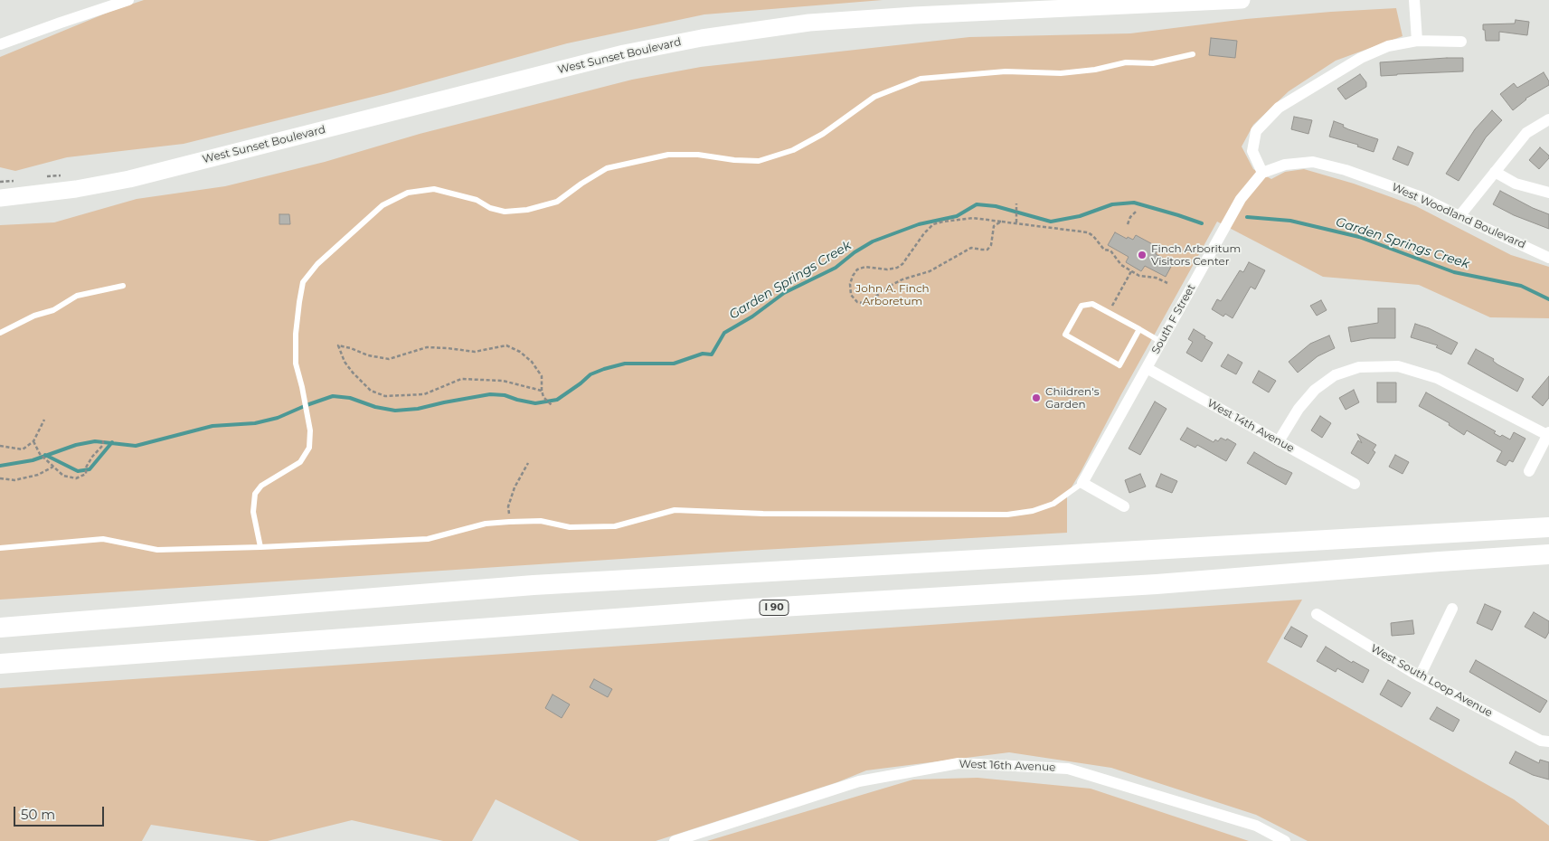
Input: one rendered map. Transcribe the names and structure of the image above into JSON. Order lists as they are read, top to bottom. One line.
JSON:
{"streets":{"highway":["I 90"],"main road":["West Sunset Boulevard"],"street":["West Woodland Boulevard","South F Street","West 14th Avenue","West South Loop Avenue","West 16th Avenue"]},"crossings":[["West Woodland Boulevard","South F Street"],["South F Street","West 14th Avenue"]],"water":["Garden Springs Creek"],"parks":["John A. Finch Arboretum"],"places":["Finch Arboritum Visitors Center","Children's Garden"],"scale_bar":"50 m"}
